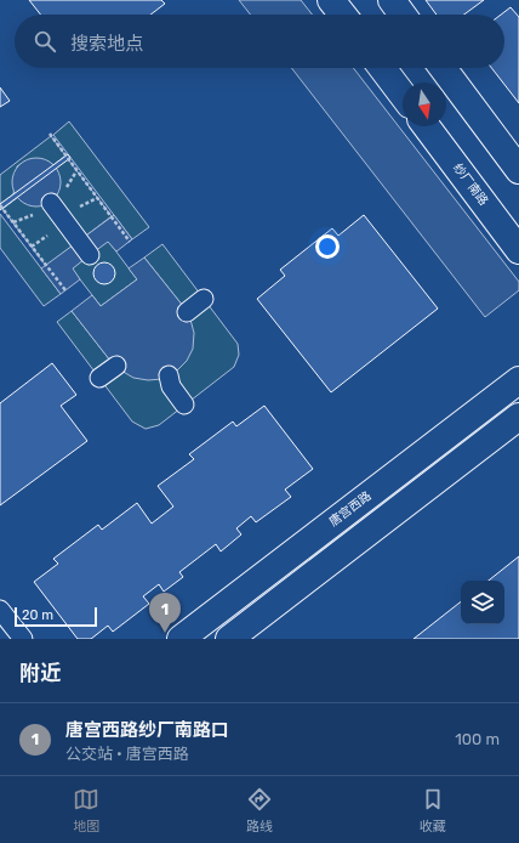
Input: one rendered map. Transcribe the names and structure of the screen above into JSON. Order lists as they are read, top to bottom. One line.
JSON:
{"streets":{"main road":["纱厂南路","唐宫西路"]},"scale_bar":"20 m","north":"bottom","page":{"search":"搜索地点","pins":"1","scale":"20 m","heading":"附近","list":[{"mark":"1","name":"唐宫西路纱厂南路口","note":"公交站 · 唐宫西路","value":"100 m"}],"nav":["地图","路线","收藏"]}}
